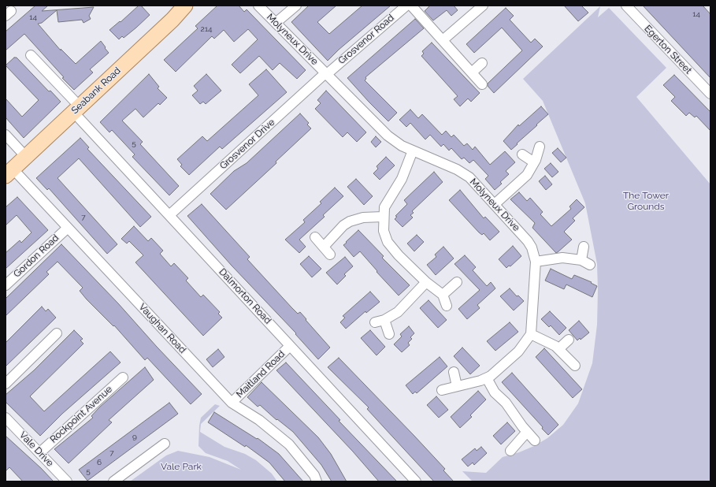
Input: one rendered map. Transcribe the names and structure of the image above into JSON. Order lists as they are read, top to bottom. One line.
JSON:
{"streets":{"main road":["Seabank Road"],"street":["Molyneux Drive","Grosvenor Road","Egerton Street","Grosvenor Drive","Gordon Road","Dalmorton Road","Vaughan Road","Maitland Road","Rockpoint Avenue","Vale Drive"]},"crossings":[["Molyneux Drive","Grosvenor Road"],["Molyneux Drive","Grosvenor Drive"],["Grosvenor Road","Grosvenor Drive"],["Seabank Road","Dalmorton Road"],["Seabank Road","Vaughan Road"],["Grosvenor Drive","Dalmorton Road"],["Gordon Road","Vaughan Road"],["Dalmorton Road","Maitland Road"],["Vaughan Road","Maitland Road"],["Rockpoint Avenue","Vale Drive"]],"parks":["The Tower Grounds","Vale Park"],"house_numbers":["14","14","214","5","7","9","7","6","5"]}
